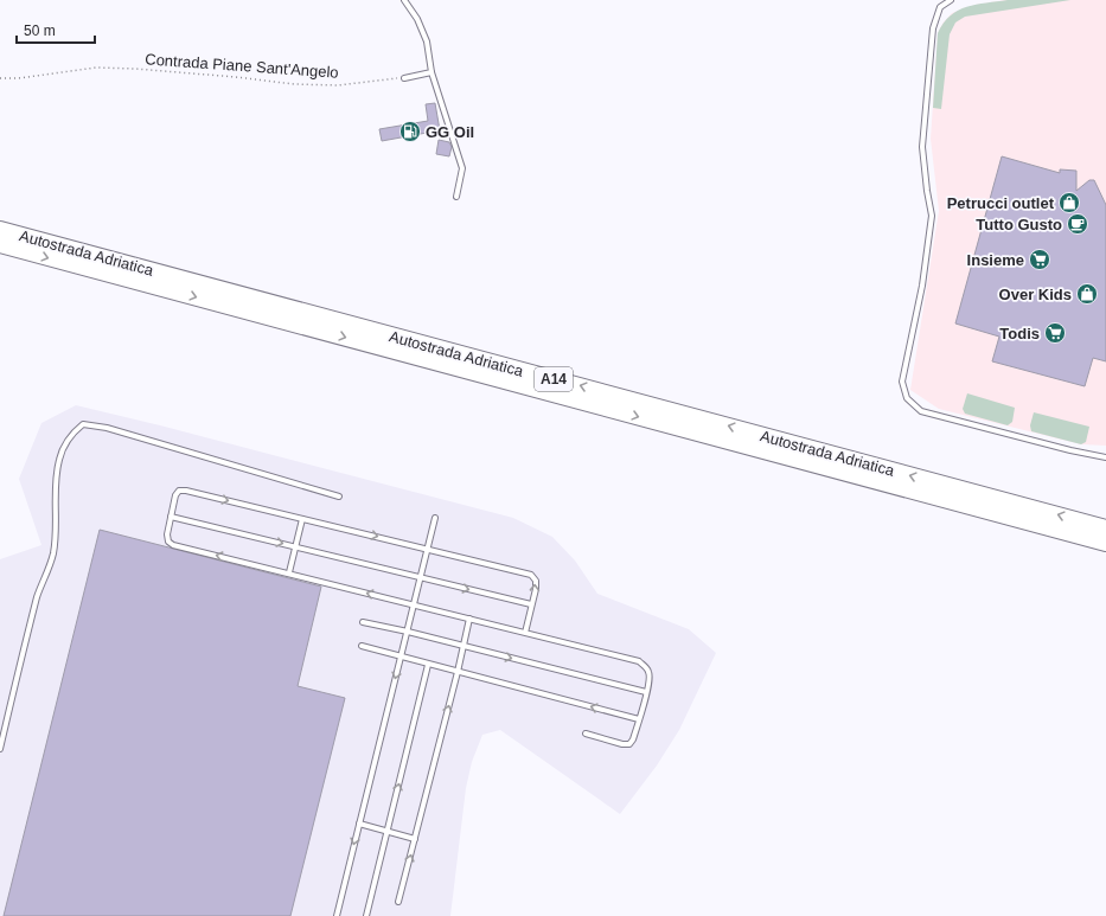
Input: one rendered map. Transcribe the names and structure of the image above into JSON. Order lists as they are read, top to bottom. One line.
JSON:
{"streets":{"highway":["Autostrada Adriatica","A14"],"path":["Contrada Piane Sant'Angelo"]},"places":{"fuel station":["GG Oil"],"shop":["Petrucci outlet","Over Kids"],"cafe":["Tutto Gusto"],"supermarket":["Insieme","Todis"]},"scale_bar":"50 m"}
